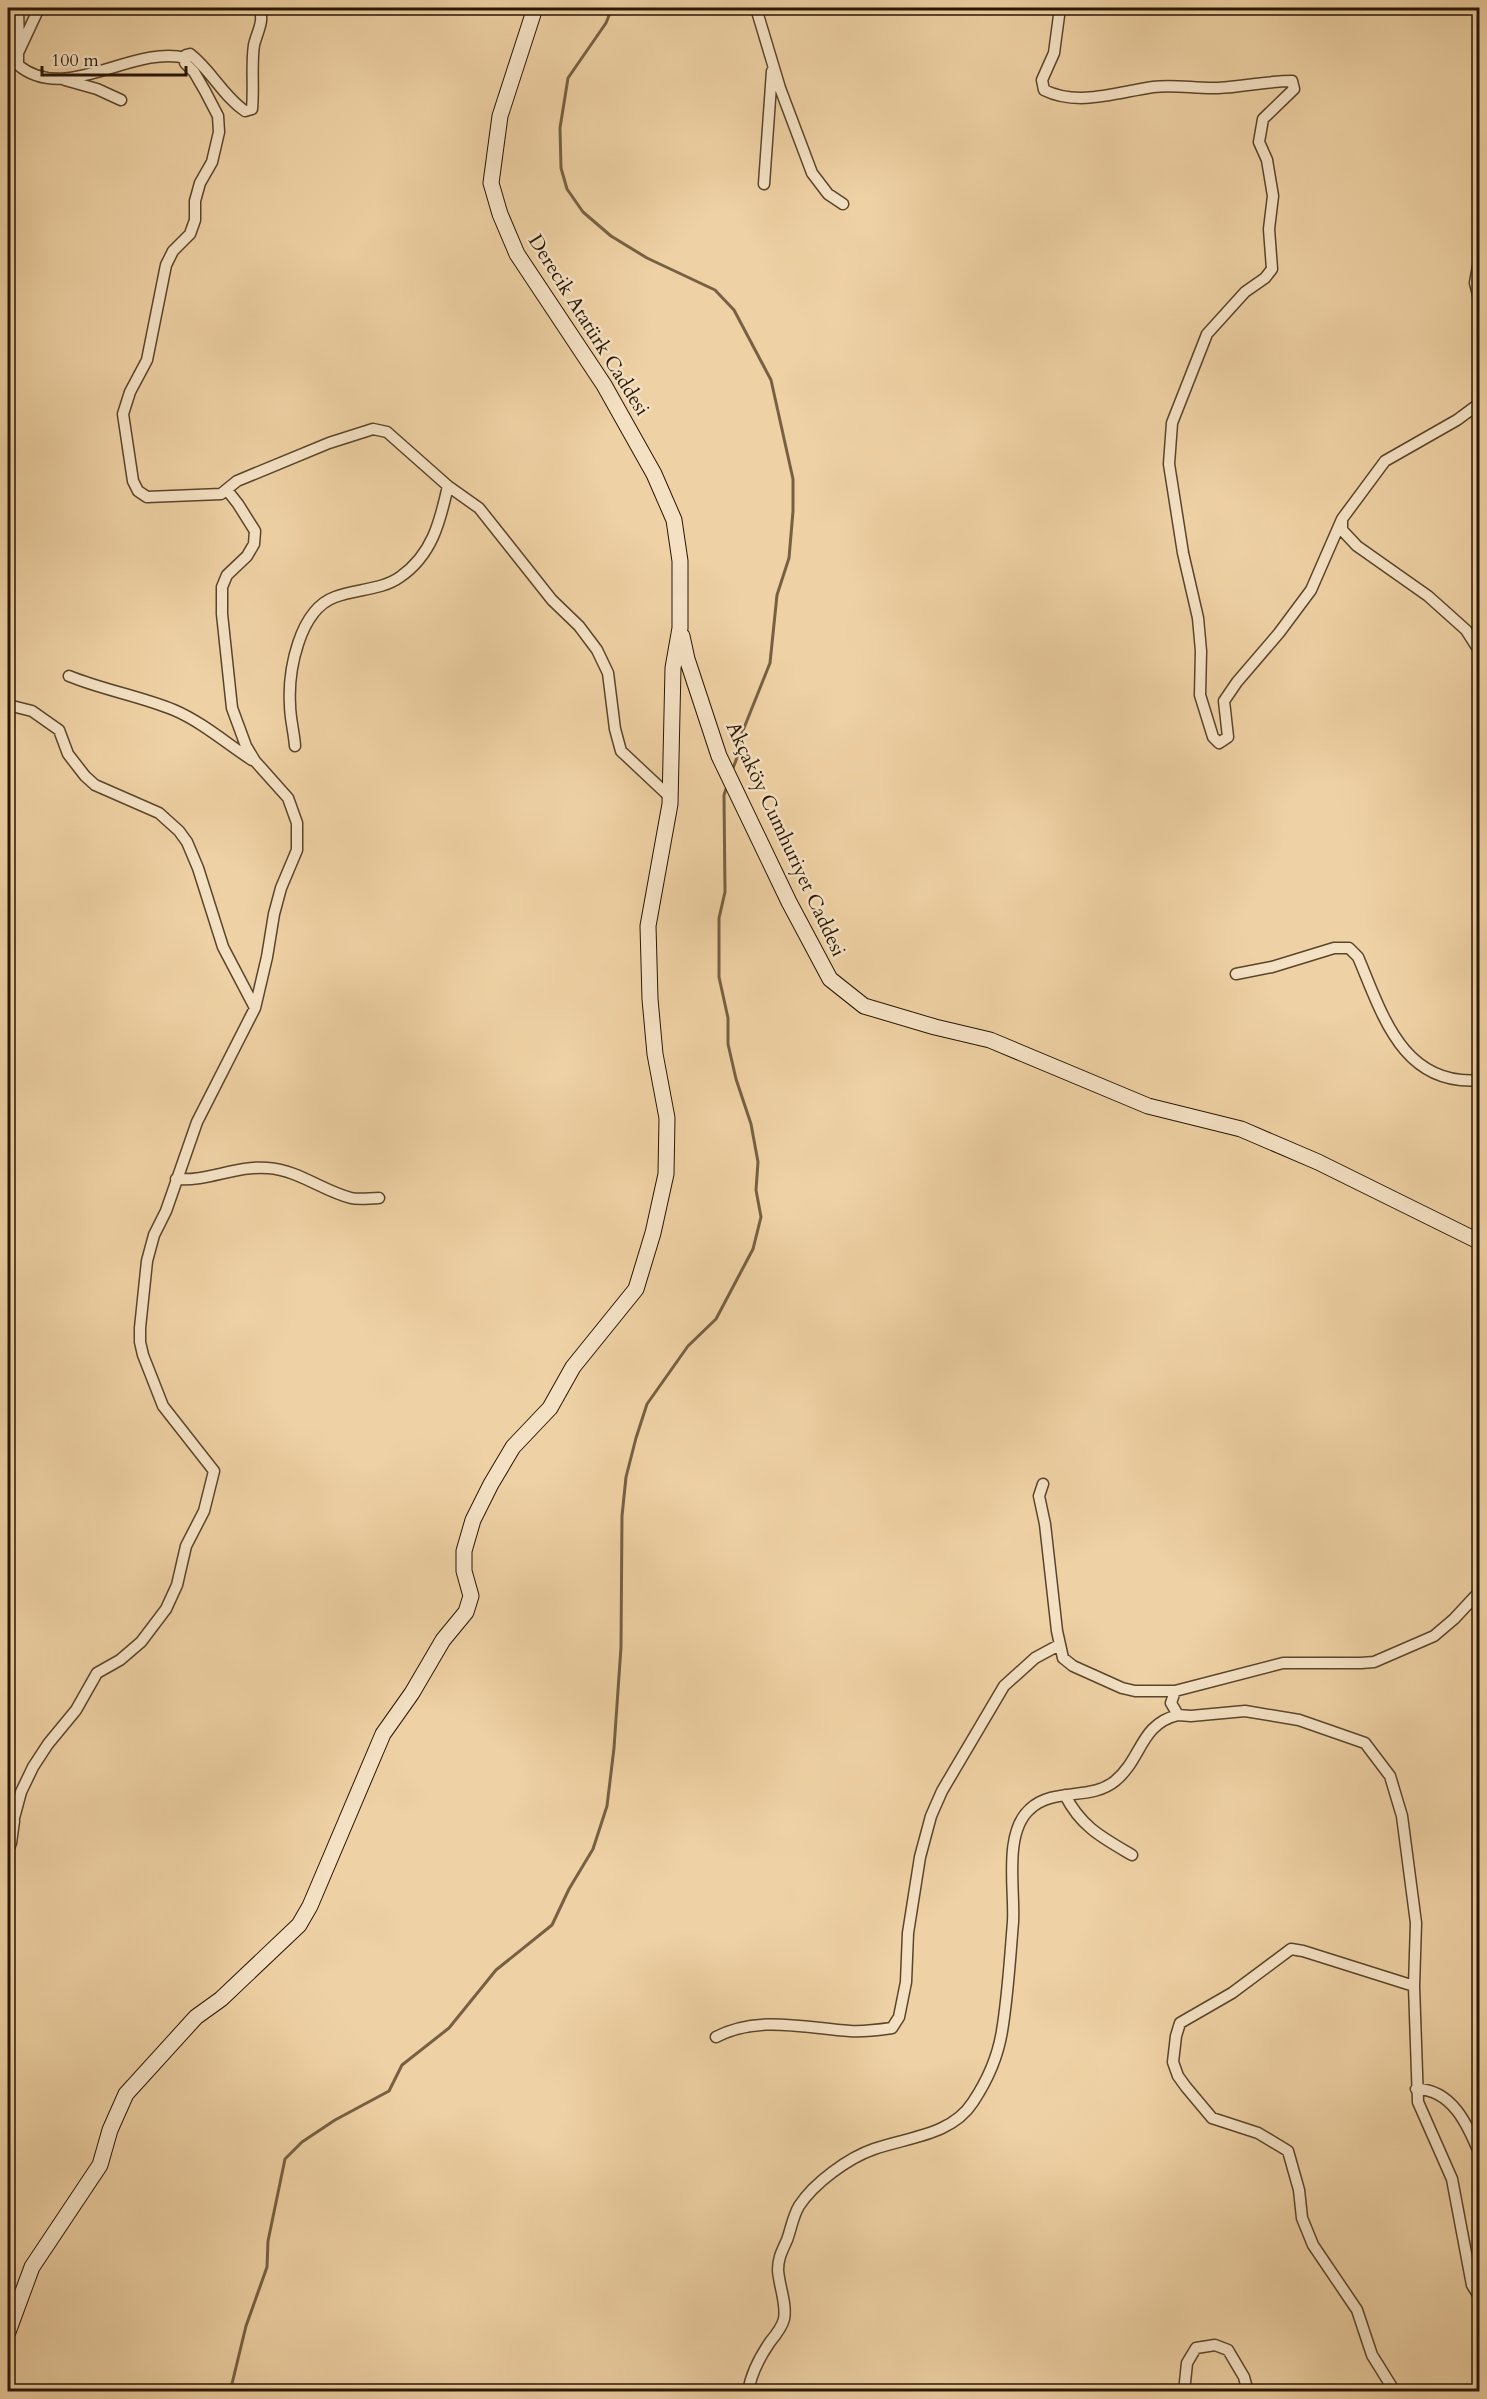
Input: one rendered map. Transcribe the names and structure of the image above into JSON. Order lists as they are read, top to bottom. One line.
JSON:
{"streets":{"street":["Derecik Atatürk Caddesi","Akçaköy Cumhuriyet Caddesi"]},"crossings":[["Derecik Atatürk Caddesi","Akçaköy Cumhuriyet Caddesi"]],"scale_bar":"100 m"}
